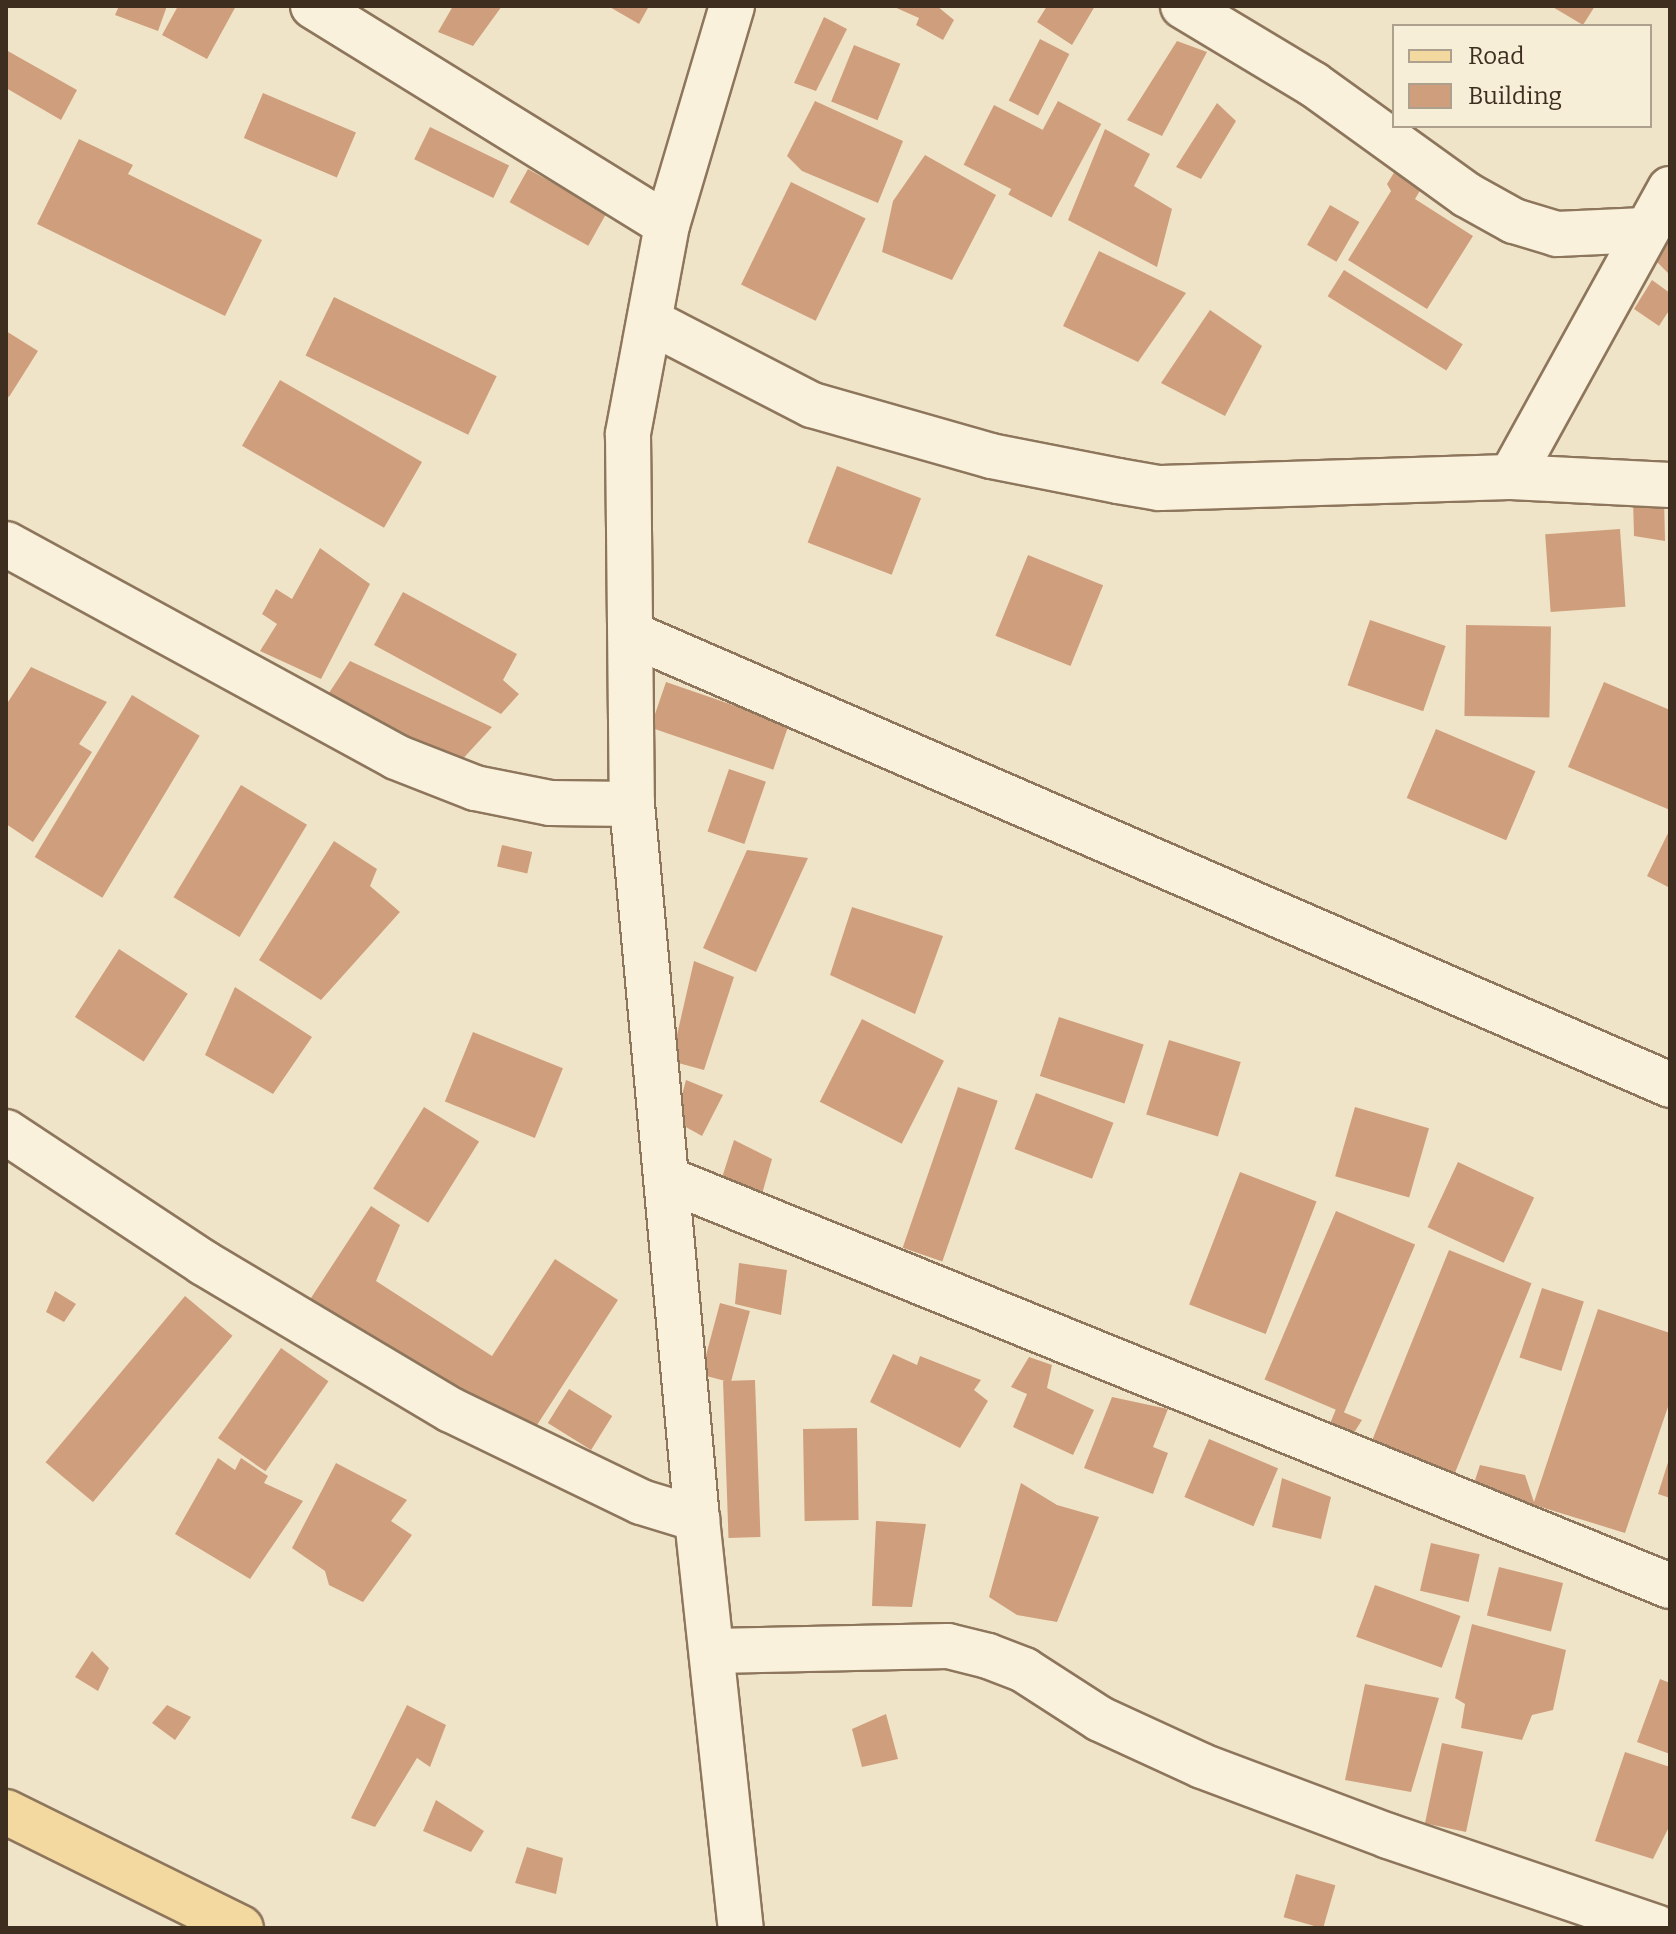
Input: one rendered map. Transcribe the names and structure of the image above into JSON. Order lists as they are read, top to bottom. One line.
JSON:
{"legend":["Road","Building"]}
